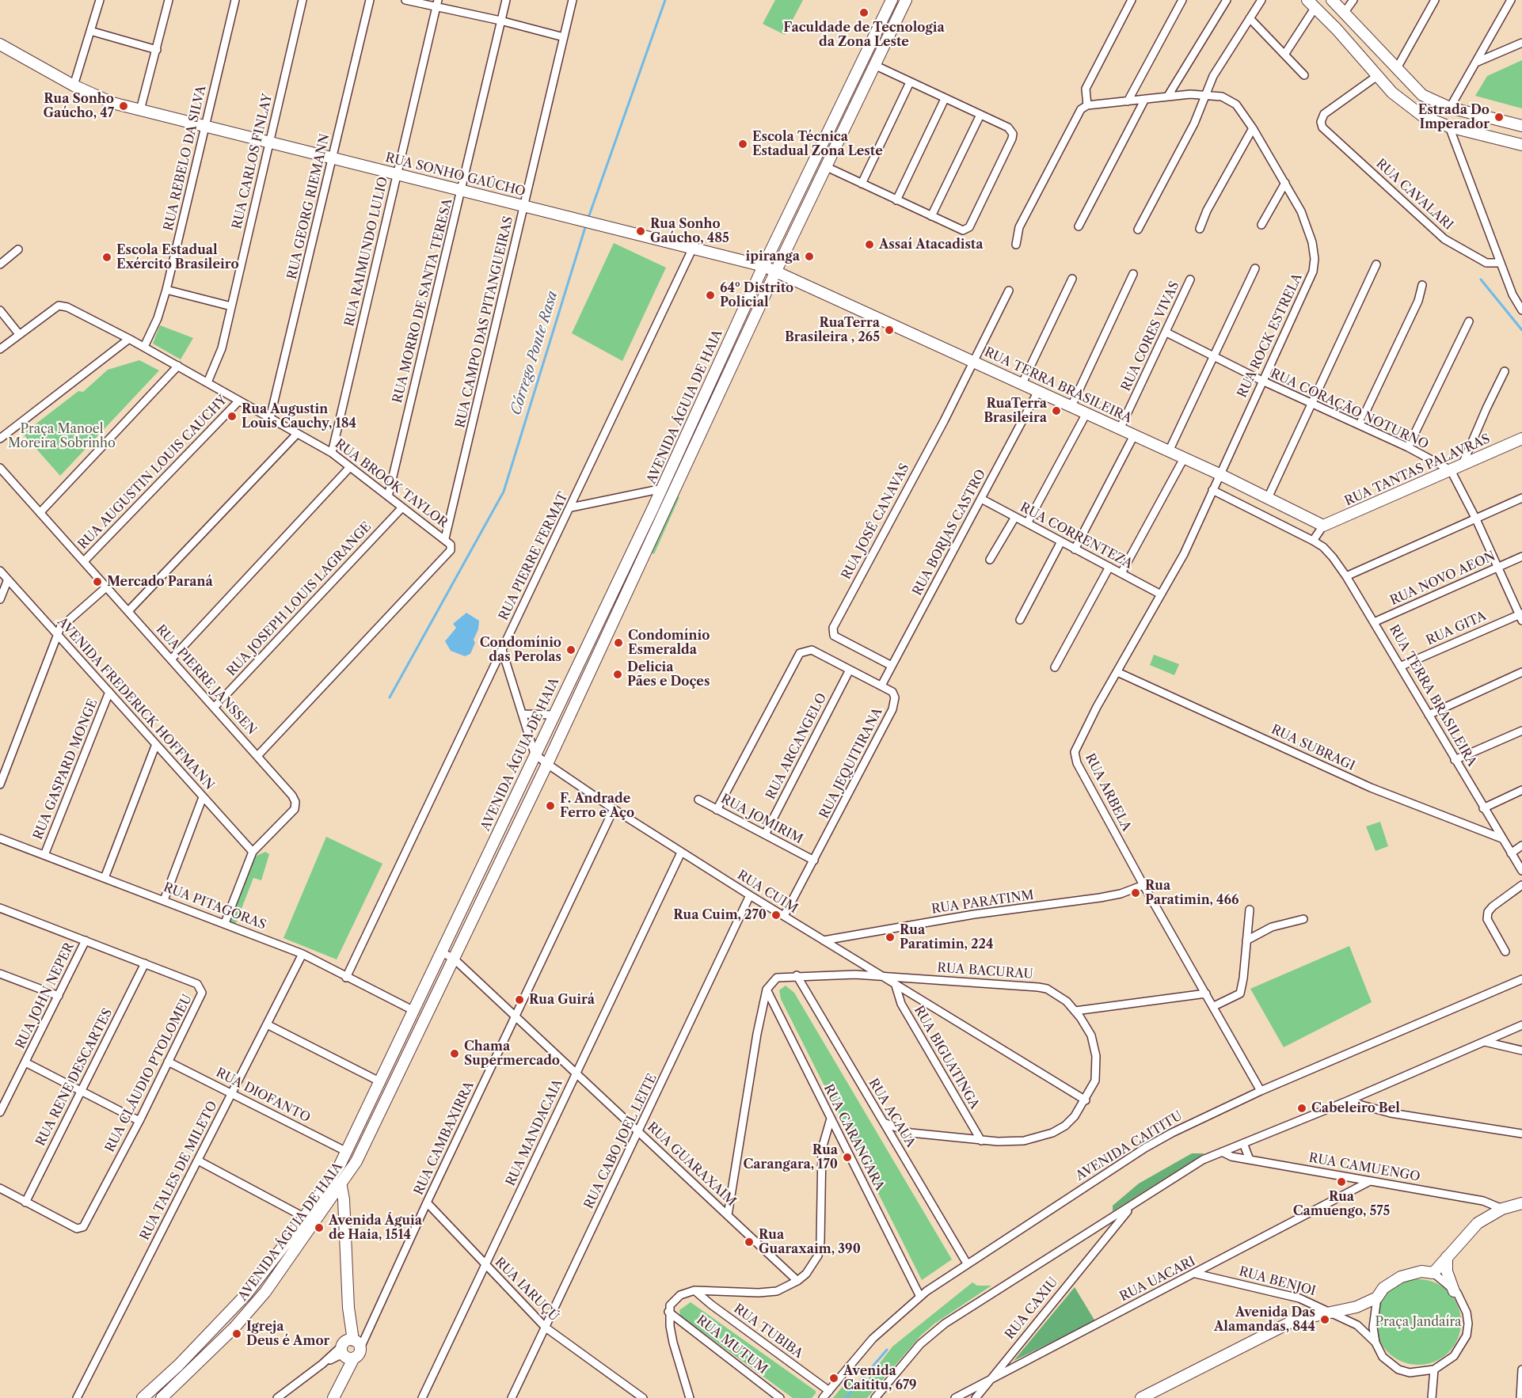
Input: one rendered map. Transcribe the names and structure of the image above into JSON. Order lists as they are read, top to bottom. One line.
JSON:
{"streets":{"main road":["RUA SONHO GAÚCHO","RUA TERRA BRASILEIRA","AVENIDA ÁGUIA DE HAIA","RUA TANTAS PALAVRAS"],"street":["RUA REBELO DA SILVA","RUA CARLOS FINLAY","RUA CAVALARI","RUA GEORG RIEMANN","RUA RAIMUNDO LULIO","RUA MORRO DE SANTA TERESA","RUA CAMPO DAS PITANGUEIRAS","RUA ROCK ESTRELA","RUA CORES VIVAS","RUA CORAÇÃO NOTURNO","RUA AUGUSTIN LOUIS CAUCHY","RUA BROOK TAYLOR","RUA JOSÉ CANAVAS","RUA BORJAS CASTRO","RUA CORRENTEZA","RUA PIERRE FERMAT","RUA NOVO AEON","RUA JOSEPH LOUIS LAGRANGE","RUA GITA","RUA PIERRE JANSSEN","AVENIDA FREDERICK HOFFMANN","RUA ARCANGELO","RUA SUBRAGI","RUA JEQUITIRANA","RUA GASPARD MONGE","RUA ARBELA","RUA JOMIRIM","RUA CUIM","RUA PARATINM","RUA PITAGORAS","RUA BACURAU","RUA JOHN NEPER","RUA BIGUATINGA","RUA CLÁUDIO PTOLOMEU","RUA RENE DESCARTES","RUA DIOFANTO","RUA ACAUA","RUA MANDACAIA","RUA CARANGARA","RUA CAMBAXIRRA","RUA CABO JOEL LEITE","AVENIDA CAITITU","RUA GUARAXAIM","RUA CAMUENGO","RUA TALES DE MILETO","RUA UACARI","RUA BENJOI","RUA IARUÇÚ","RUA CAXIU","RUA TUBIBA","RUA MUTUM"]},"crossings":[["RUA REBELO DA SILVA","RUA SONHO GAÚCHO"],["RUA REBELO DA SILVA","RUA BROOK TAYLOR"],["RUA CARLOS FINLAY","RUA SONHO GAÚCHO"],["RUA CARLOS FINLAY","RUA BROOK TAYLOR"],["RUA SONHO GAÚCHO","RUA GEORG RIEMANN"],["RUA SONHO GAÚCHO","RUA RAIMUNDO LULIO"],["RUA SONHO GAÚCHO","RUA MORRO DE SANTA TERESA"],["RUA SONHO GAÚCHO","RUA CAMPO DAS PITANGUEIRAS"],["RUA SONHO GAÚCHO","RUA TERRA BRASILEIRA"],["RUA SONHO GAÚCHO","AVENIDA ÁGUIA DE HAIA"],["RUA SONHO GAÚCHO","RUA PIERRE FERMAT"],["RUA GEORG RIEMANN","RUA BROOK TAYLOR"],["RUA RAIMUNDO LULIO","RUA BROOK TAYLOR"],["RUA MORRO DE SANTA TERESA","RUA BROOK TAYLOR"],["RUA CAMPO DAS PITANGUEIRAS","RUA BROOK TAYLOR"],["RUA ROCK ESTRELA","RUA TERRA BRASILEIRA"],["RUA ROCK ESTRELA","RUA CORAÇÃO NOTURNO"],["RUA ROCK ESTRELA","RUA ARBELA"],["RUA CORES VIVAS","RUA TERRA BRASILEIRA"],["RUA CORES VIVAS","RUA CORAÇÃO NOTURNO"],["RUA TERRA BRASILEIRA","AVENIDA ÁGUIA DE HAIA"],["RUA TERRA BRASILEIRA","RUA TANTAS PALAVRAS"],["RUA TERRA BRASILEIRA","RUA JOSÉ CANAVAS"],["RUA TERRA BRASILEIRA","RUA BORJAS CASTRO"],["RUA TERRA BRASILEIRA","RUA NOVO AEON"],["RUA TERRA BRASILEIRA","RUA GITA"],["RUA TERRA BRASILEIRA","RUA SUBRAGI"],["RUA TERRA BRASILEIRA","RUA ARBELA"],["AVENIDA ÁGUIA DE HAIA","RUA CUIM"],["AVENIDA ÁGUIA DE HAIA","RUA PITAGORAS"],["AVENIDA ÁGUIA DE HAIA","RUA DIOFANTO"],["AVENIDA ÁGUIA DE HAIA","RUA GUARAXAIM"],["RUA CORAÇÃO NOTURNO","RUA TANTAS PALAVRAS"],["RUA AUGUSTIN LOUIS CAUCHY","RUA BROOK TAYLOR"],["RUA AUGUSTIN LOUIS CAUCHY","RUA PIERRE JANSSEN"],["RUA BROOK TAYLOR","RUA JOSEPH LOUIS LAGRANGE"],["RUA BROOK TAYLOR","RUA PIERRE JANSSEN"],["RUA JOSÉ CANAVAS","RUA BORJAS CASTRO"],["RUA BORJAS CASTRO","RUA CORRENTEZA"],["RUA BORJAS CASTRO","RUA JEQUITIRANA"],["RUA CORRENTEZA","RUA ARBELA"],["RUA PIERRE FERMAT","RUA PITAGORAS"],["RUA JOSEPH LOUIS LAGRANGE","RUA PIERRE JANSSEN"],["RUA PIERRE JANSSEN","AVENIDA FREDERICK HOFFMANN"],["RUA PIERRE JANSSEN","RUA PITAGORAS"],["AVENIDA FREDERICK HOFFMANN","RUA GASPARD MONGE"],["RUA ARCANGELO","RUA JOMIRIM"],["RUA SUBRAGI","RUA ARBELA"],["RUA JEQUITIRANA","RUA JOMIRIM"],["RUA JEQUITIRANA","RUA CUIM"],["RUA GASPARD MONGE","RUA PITAGORAS"],["RUA ARBELA","RUA PARATINM"],["RUA ARBELA","AVENIDA CAITITU"],["RUA CUIM","RUA PARATINM"],["RUA CUIM","RUA BACURAU"],["RUA CUIM","RUA BIGUATINGA"],["RUA CUIM","RUA MANDACAIA"],["RUA CUIM","RUA CAMBAXIRRA"],["RUA CUIM","RUA CABO JOEL LEITE"],["RUA PITAGORAS","RUA TALES DE MILETO"],["RUA BACURAU","RUA BIGUATINGA"],["RUA BACURAU","RUA ACAUA"],["RUA BACURAU","RUA CARANGARA"],["RUA JOHN NEPER","RUA CLÁUDIO PTOLOMEU"],["RUA CLÁUDIO PTOLOMEU","RUA RENE DESCARTES"],["RUA CLÁUDIO PTOLOMEU","RUA DIOFANTO"],["RUA DIOFANTO","RUA TALES DE MILETO"],["RUA ACAUA","AVENIDA CAITITU"],["RUA MANDACAIA","RUA GUARAXAIM"],["RUA MANDACAIA","RUA IARUÇÚ"],["RUA CARANGARA","AVENIDA CAITITU"],["RUA CAMBAXIRRA","RUA GUARAXAIM"],["RUA CAMBAXIRRA","RUA IARUÇÚ"],["RUA CABO JOEL LEITE","RUA GUARAXAIM"],["RUA CABO JOEL LEITE","RUA IARUÇÚ"],["AVENIDA CAITITU","RUA TUBIBA"],["RUA CAMUENGO","RUA UACARI"],["RUA UACARI","RUA BENJOI"],["RUA UACARI","RUA CAXIU"]],"water":["Córrego Ponte Rasa"],"parks":["Praça Manoel Moreira Sobrinho","Praça Jandaíra"],"places":["Faculdade de Tecnologia da Zona Leste","Rua Sonho Gaúcho, 47","Estrada Do Imperador","Escola Técnica Estadual Zona Leste","Rua Sonho Gaúcho, 485","Assaí Atacadista","ipiranga","Escola Estadual Exército Brasileiro","64º Distrito Policial","RuaTerra Brasileira , 265","RuaTerra Brasileira","Rua Augustin Louis Cauchy, 184","Mercado Paraná","Condomínio Esmeralda","Condomínio das Perolas","Delicia Pães e Doçes","F. Andrade Ferro e Aço","Rua Paratimin, 466","Rua Cuim, 270","Rua Paratimin, 224","Rua Guirá","Chama Supermercado","Cabeleiro Bel","Rua Carangara, 170","Rua Camuengo, 575","Avenida Águia de Haia, 1514","Rua Guaraxaim, 390","Avenida Das Alamandas, 844","Igreja Deus é Amor","Avenida Caititu, 679"]}
